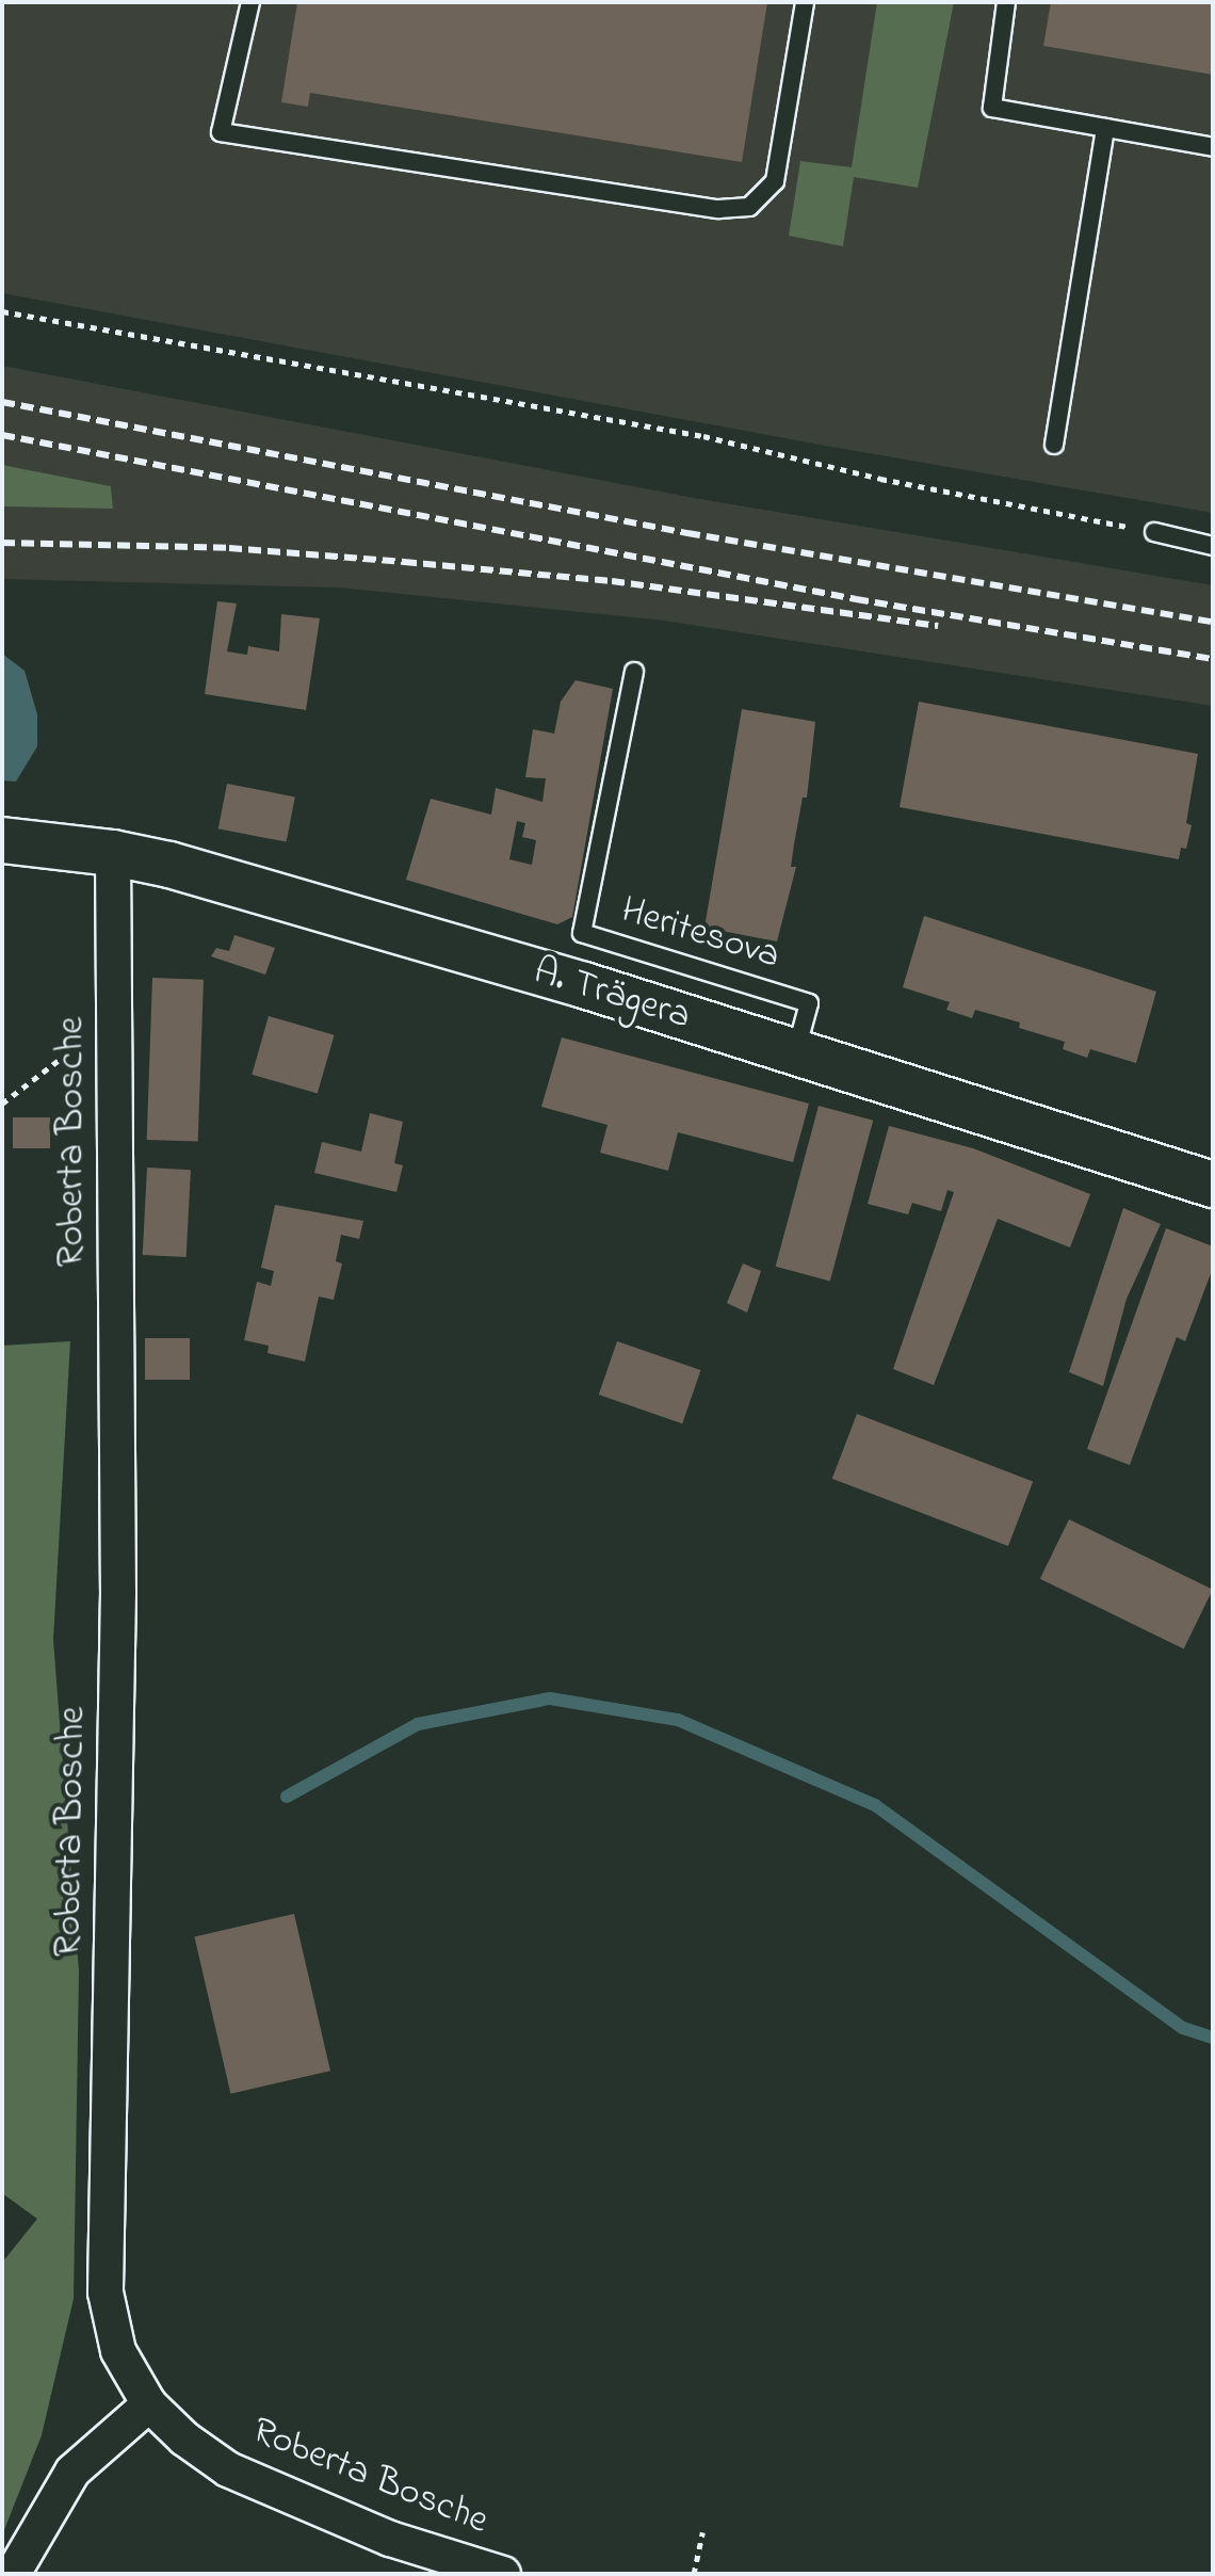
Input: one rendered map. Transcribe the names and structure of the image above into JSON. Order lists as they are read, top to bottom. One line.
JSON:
{"streets":{"street":["A. Trägera","Roberta Bosche"],"lane":["Heritesova"]},"crossings":[["Heritesova","A. Trägera"],["A. Trägera","Roberta Bosche"]]}
